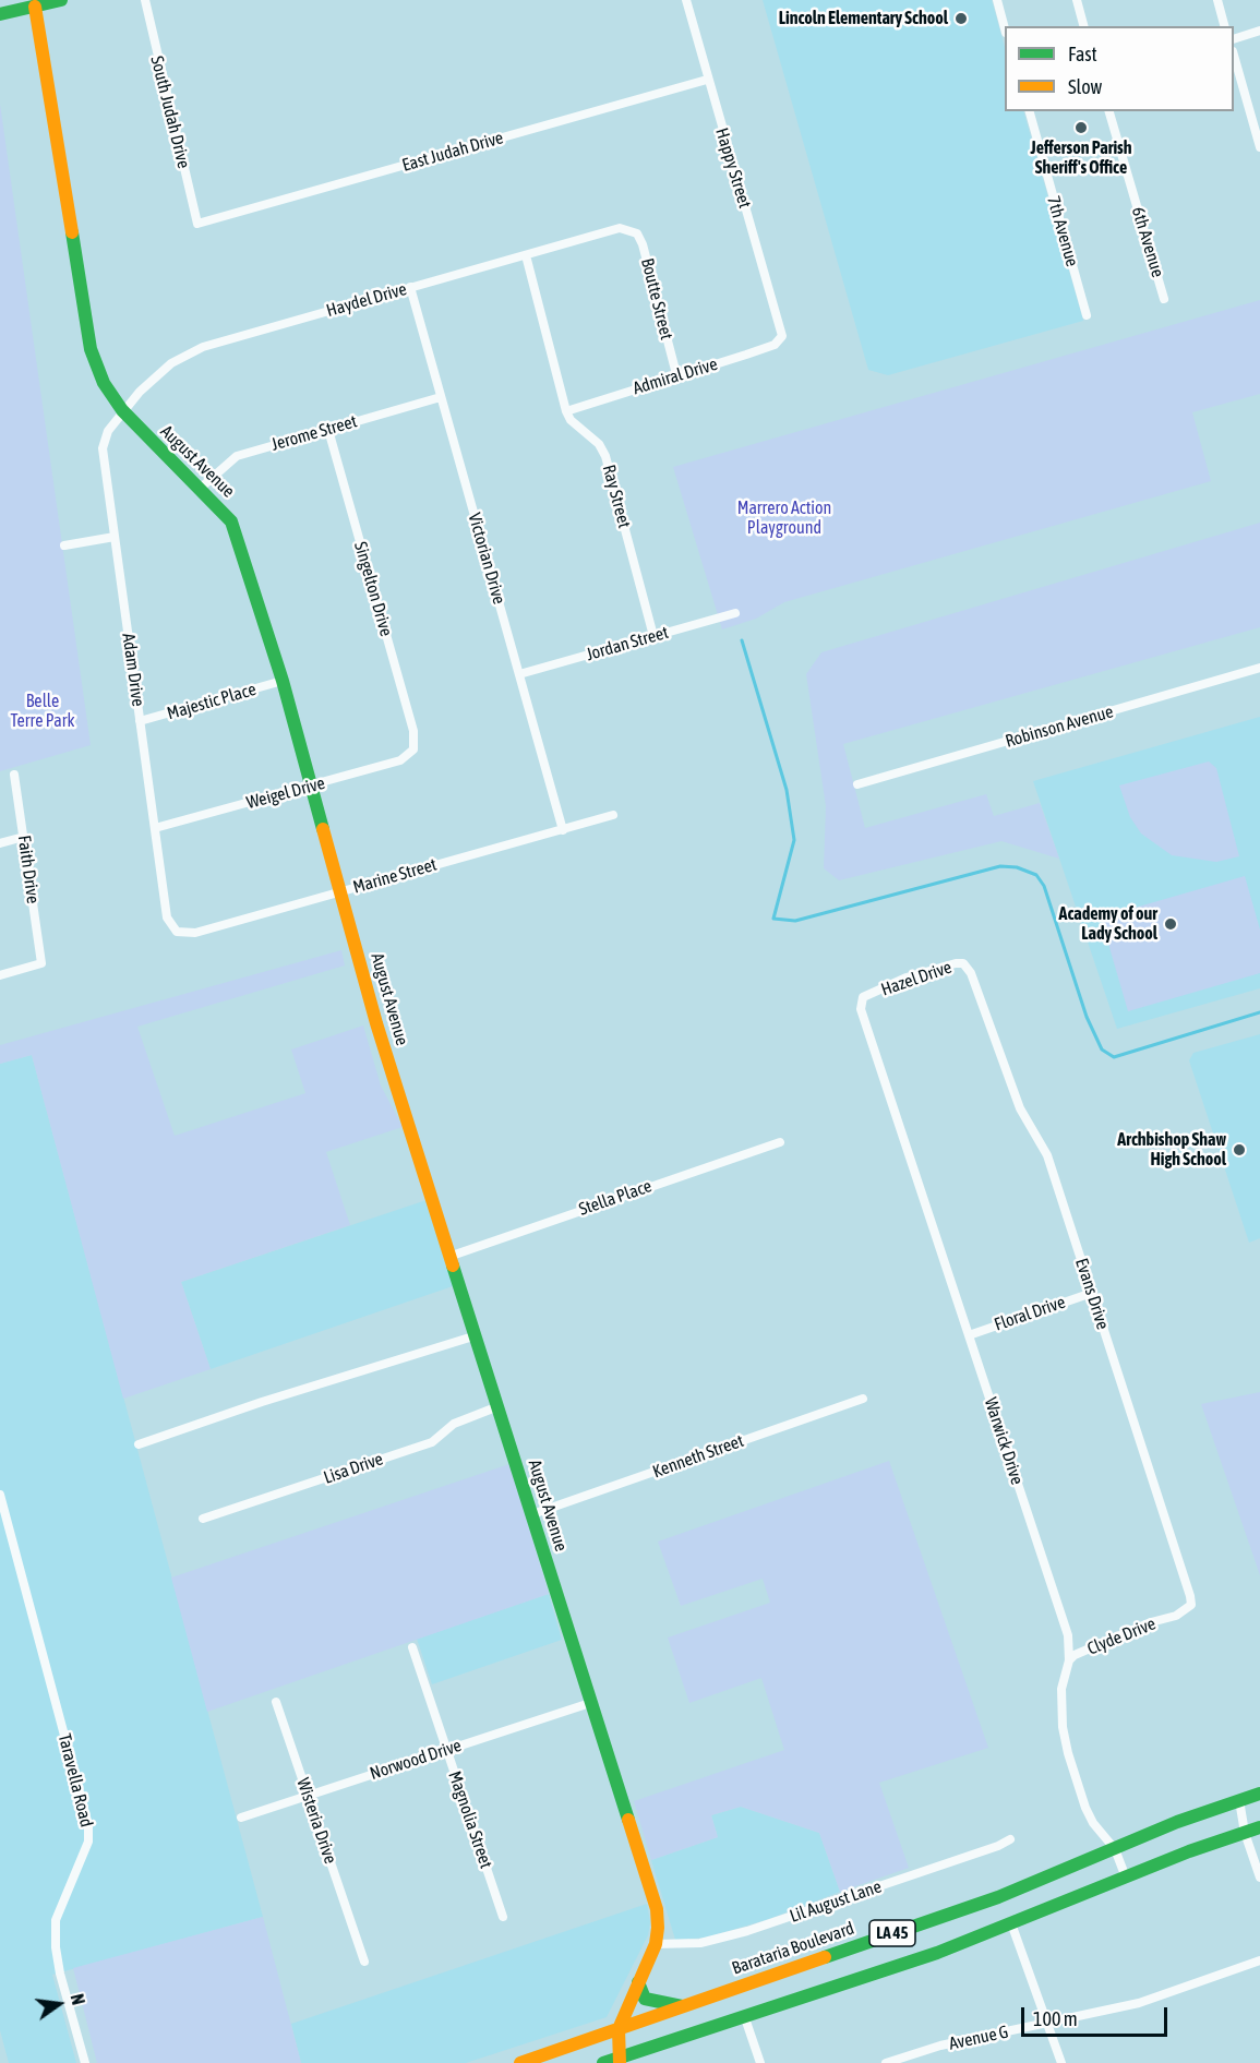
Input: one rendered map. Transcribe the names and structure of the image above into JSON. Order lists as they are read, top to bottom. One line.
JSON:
{"streets":{"street":["South Judah Drive","East Judah Drive","Happy Street","7th Avenue","6th Avenue","Boutte Street","Haydel Drive","Admiral Drive","Jerome Street","August Avenue","Ray Street","Victorian Drive","Singelton Drive","Jordan Street","Adam Drive","Majestic Place","Robinson Avenue","Weigel Drive","Faith Drive","Marine Street","Hazel Drive","Stella Place","Evans Drive","Floral Drive","Warwick Drive","Kenneth Street","Lisa Drive","Clyde Drive","Norwood Drive","Taravella Road","Magnolia Street","Wisteria Drive","Lil August Lane","LA 45","Barataria Boulevard","Avenue G"]},"crossings":[["South Judah Drive","East Judah Drive"],["East Judah Drive","Happy Street"],["Happy Street","Admiral Drive"],["Boutte Street","Haydel Drive"],["Boutte Street","Admiral Drive"],["Haydel Drive","August Avenue"],["Haydel Drive","Ray Street"],["Haydel Drive","Victorian Drive"],["Haydel Drive","Adam Drive"],["Admiral Drive","Ray Street"],["Jerome Street","August Avenue"],["Jerome Street","Victorian Drive"],["Jerome Street","Singelton Drive"],["August Avenue","Adam Drive"],["August Avenue","Majestic Place"],["August Avenue","Weigel Drive"],["August Avenue","Marine Street"],["August Avenue","Stella Place"],["August Avenue","Kenneth Street"],["August Avenue","Lisa Drive"],["August Avenue","Norwood Drive"],["August Avenue","Lil August Lane"],["August Avenue","Barataria Boulevard"],["Ray Street","Jordan Street"],["Victorian Drive","Jordan Street"],["Victorian Drive","Marine Street"],["Singelton Drive","Weigel Drive"],["Adam Drive","Majestic Place"],["Adam Drive","Weigel Drive"],["Adam Drive","Marine Street"],["Hazel Drive","Evans Drive"],["Hazel Drive","Warwick Drive"],["Evans Drive","Floral Drive"],["Evans Drive","Clyde Drive"],["Floral Drive","Warwick Drive"],["Warwick Drive","Clyde Drive"],["Warwick Drive","LA 45"],["Warwick Drive","Barataria Boulevard"],["Norwood Drive","Magnolia Street"],["Norwood Drive","Wisteria Drive"]],"parks":["Marrero Action Playground","Belle Terre Park"],"places":["Lincoln Elementary School","Jefferson Parish Sheriff's Office","Academy of our Lady School","Archbishop Shaw High School"],"legend":["Fast","Slow"],"scale_bar":"100 m","north":"right"}
